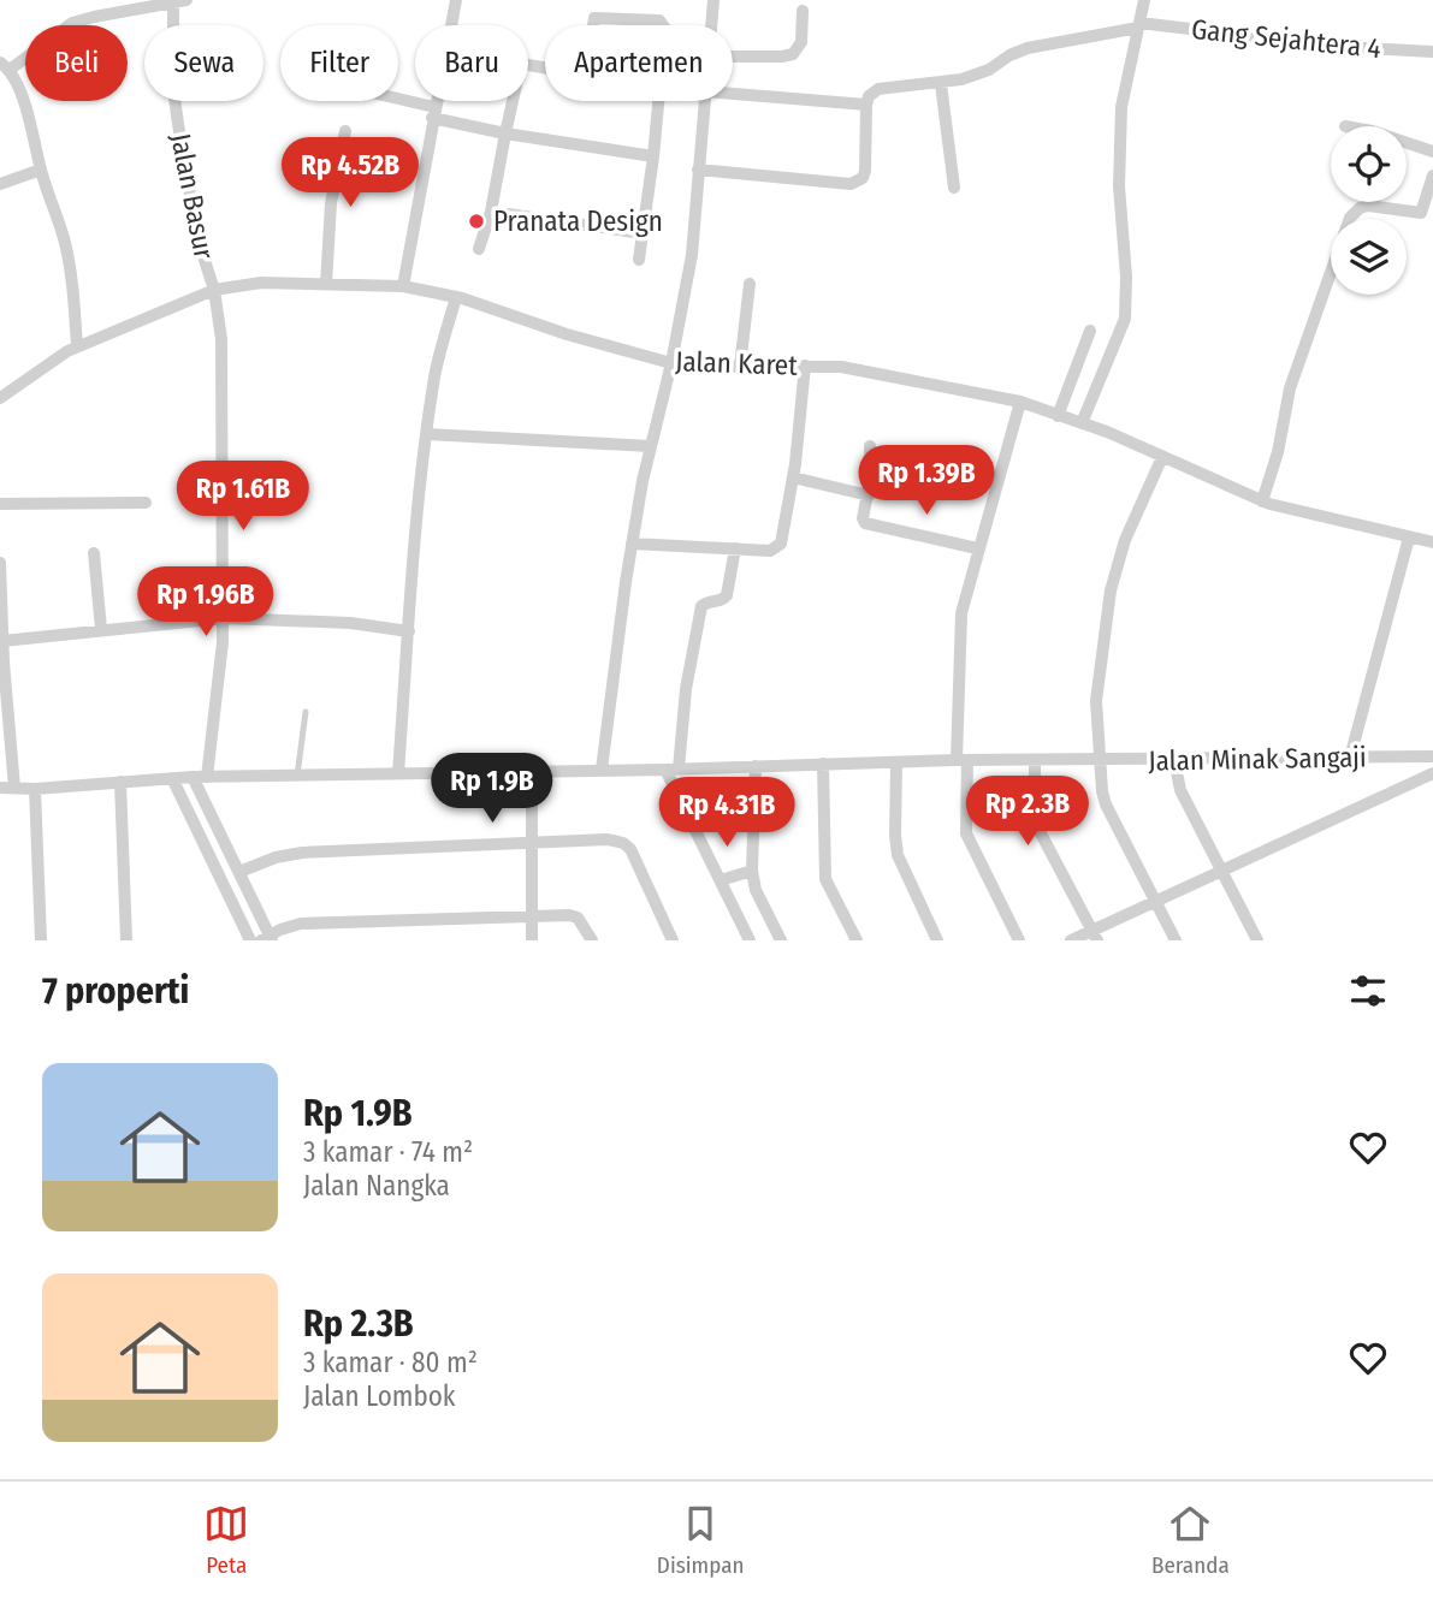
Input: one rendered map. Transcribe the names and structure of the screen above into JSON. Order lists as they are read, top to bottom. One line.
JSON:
{"streets":{"street":["Gang Sejahtera 4","Jalan Basur","Jalan Karet","Jalan Minak Sangaji"]},"crossings":[["Jalan Basur","Jalan Karet"],["Jalan Basur","Jalan Minak Sangaji"]],"places":["Pranata Design"],"page":{"chip":["Beli","Sewa","Filter","Baru","Apartemen"],"price":["Rp 4.52B","Rp 1.39B","Rp 1.61B","Rp 1.96B","Rp 1.9B","Rp 2.3B","Rp 4.31B"],"heading":"7 properti","list":[{"name":"Rp 1.9B","note":"3 kamar · 74 m² · Jalan Nangka"},{"name":"Rp 2.3B","note":"3 kamar · 80 m² · Jalan Lombok"}],"tabs":["Peta","Disimpan","Beranda"]}}
